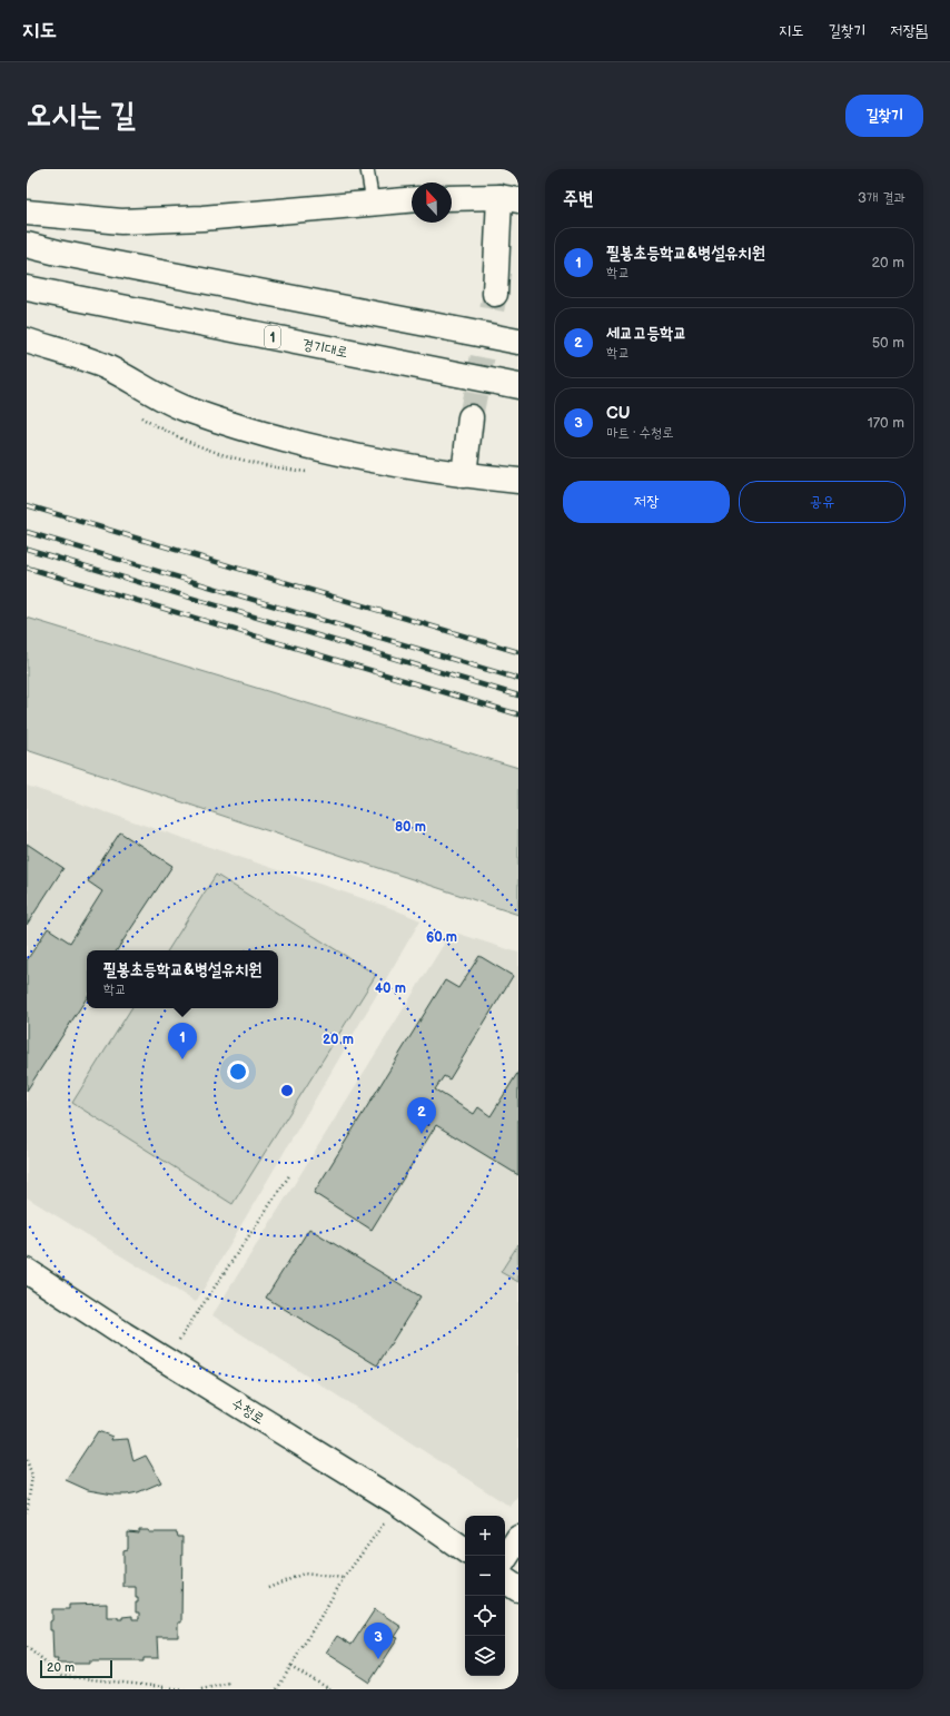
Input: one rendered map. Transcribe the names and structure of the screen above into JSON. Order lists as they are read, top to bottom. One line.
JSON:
{"streets":{"main road":["1","경기대로","수청로"]},"scale_bar":"20 m","north":"top","page":{"header":"지도","nav":["지도","길찾기","저장됨"],"buttons":["길찾기",["저장","공유"]],"title":"오시는 길","heading":["주변","3개 결과"],"list":[{"mark":"1","name":"필봉초등학교&병설유치원","note":"학교","value":"20 m"},{"mark":"2","name":"세교고등학교","note":"학교","value":"50 m"},{"mark":"3","name":"CU","note":"마트 · 수청로","value":"170 m"}],"popup":["필봉초등학교&병설유치원","학교"],"pins":["1","2","3"],"map_buttons":["+","−"],"scale":"20 m"},"rings":["80 m","60 m","40 m","20 m"]}
